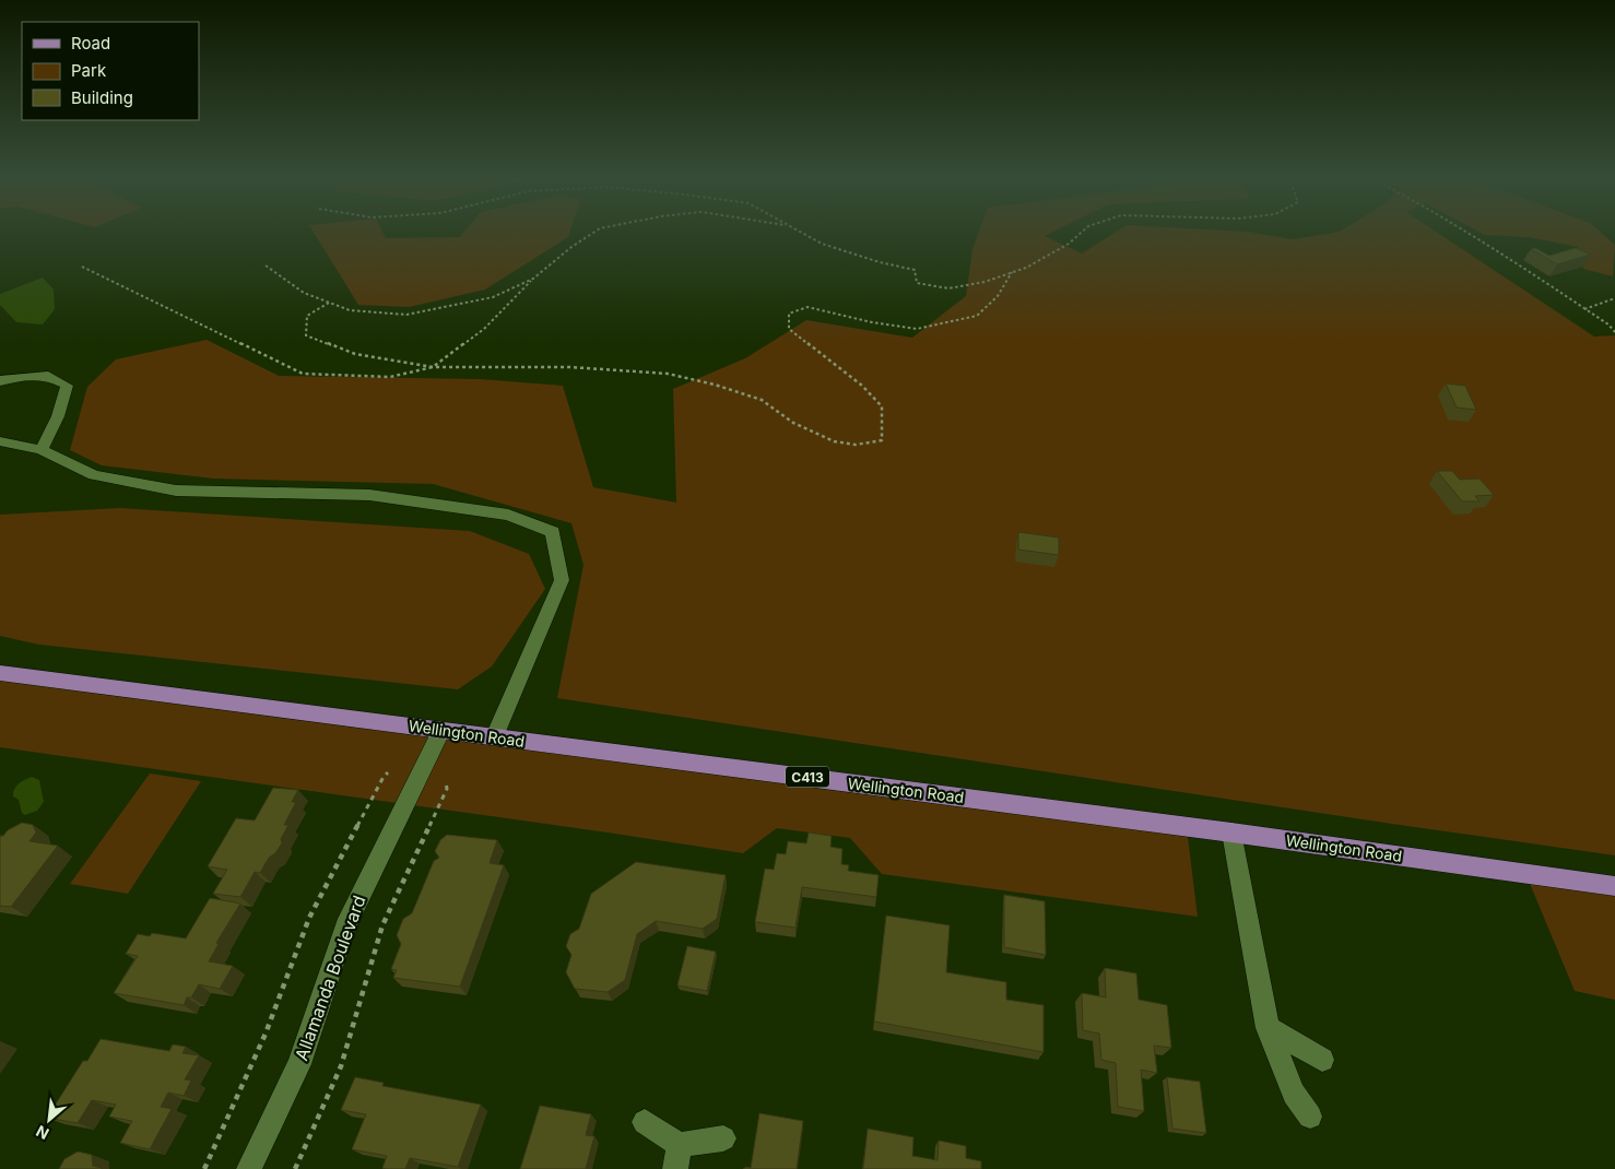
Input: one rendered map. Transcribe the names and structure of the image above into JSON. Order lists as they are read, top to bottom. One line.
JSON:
{"streets":{"main road":["Wellington Road","C413"],"street":["Allamanda Boulevard"]},"crossings":[["Wellington Road","Allamanda Boulevard"]],"legend":["Road","Park","Building"],"north":"bottom left"}
